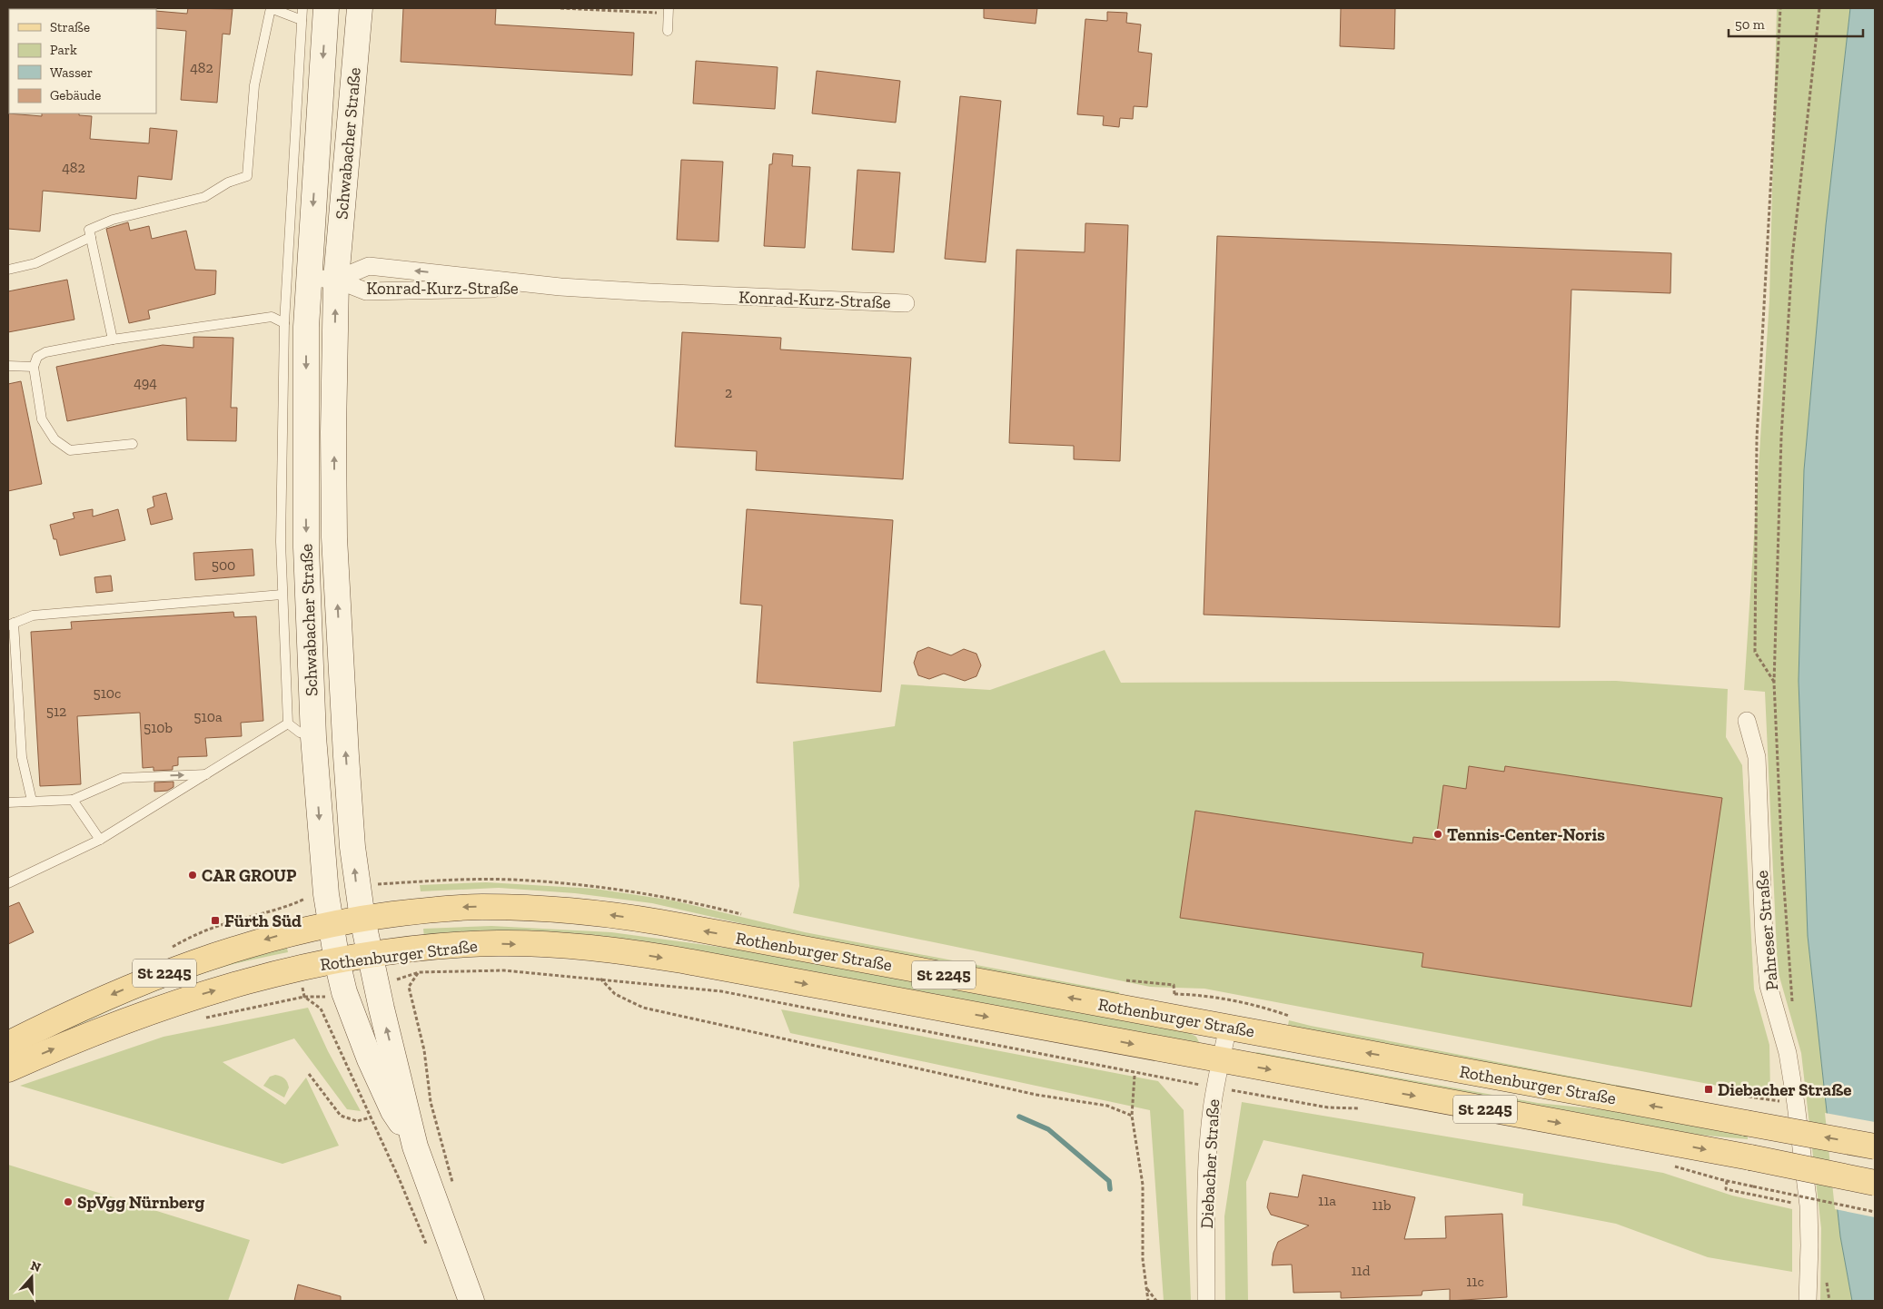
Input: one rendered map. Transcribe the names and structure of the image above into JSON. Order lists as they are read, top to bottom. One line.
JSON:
{"streets":{"main road":["Schwabacher Straße","Rothenburger Straße","St 2245"],"street":["Konrad-Kurz-Straße","Pahreser Straße","Diebacher Straße"]},"crossings":[["Schwabacher Straße","Konrad-Kurz-Straße"],["Schwabacher Straße","Rothenburger Straße"],["Rothenburger Straße","Diebacher Straße"]],"places":{"other":["Tennis-Center-Noris","CAR GROUP","SpVgg Nürnberg"],"transit":["Fürth Süd","Diebacher Straße"]},"house_numbers":["482","482","494","2","500","510c","512","510a","510b","11a","11b","11d","11c"],"legend":["Straße","Park","Wasser","Gebäude"],"scale_bar":"50 m","north":"top"}
